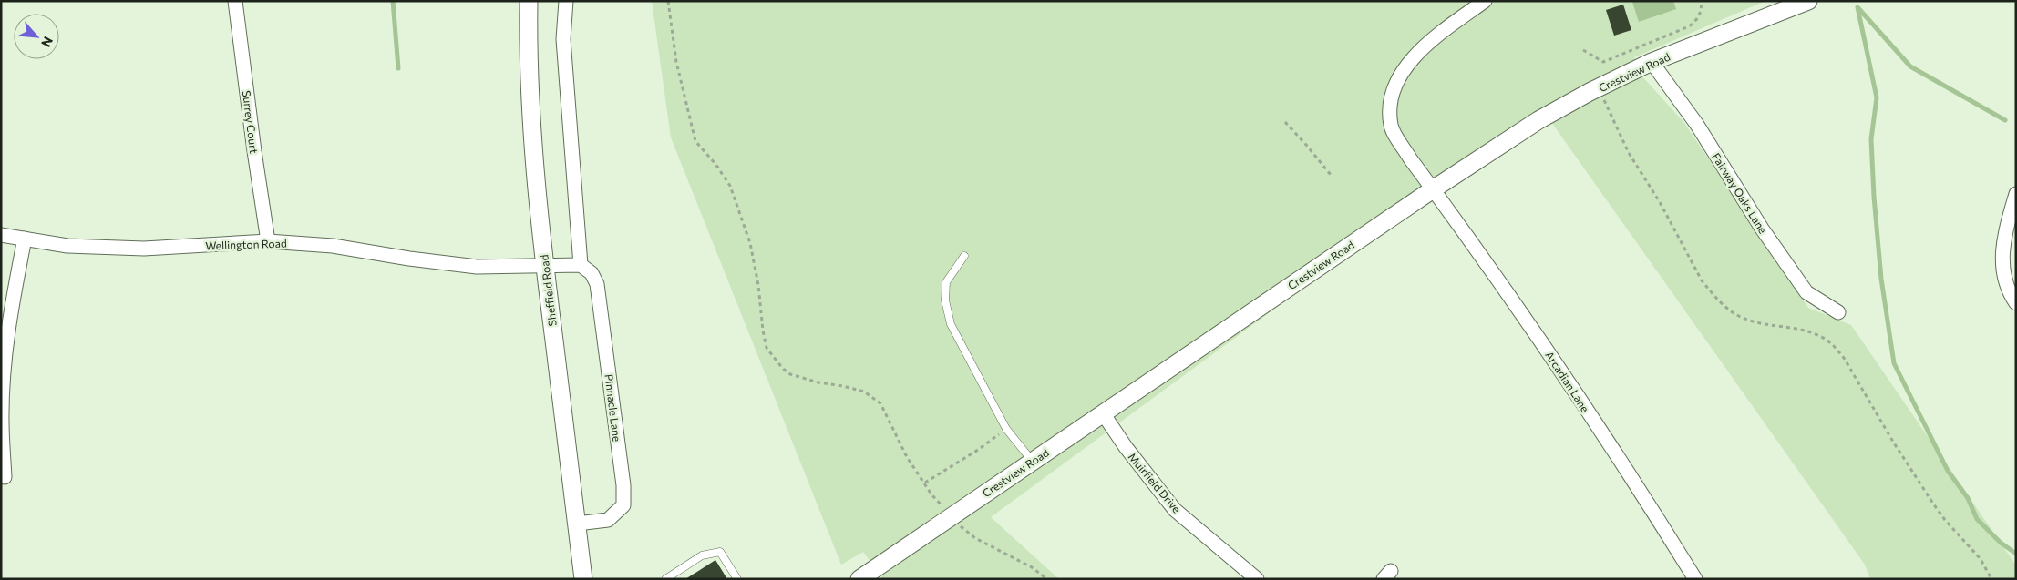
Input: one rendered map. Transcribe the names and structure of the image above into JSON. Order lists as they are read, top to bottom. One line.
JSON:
{"streets":{"street":["Crestview Road","Surrey Court","Fairway Oaks Lane","Wellington Road","Sheffield Road","Arcadian Lane","Pinnacle Lane","Muirfield Drive"]},"crossings":[["Crestview Road","Fairway Oaks Lane"],["Crestview Road","Arcadian Lane"],["Crestview Road","Muirfield Drive"],["Surrey Court","Wellington Road"],["Wellington Road","Sheffield Road"],["Sheffield Road","Pinnacle Lane"]],"north":"bottom right"}
